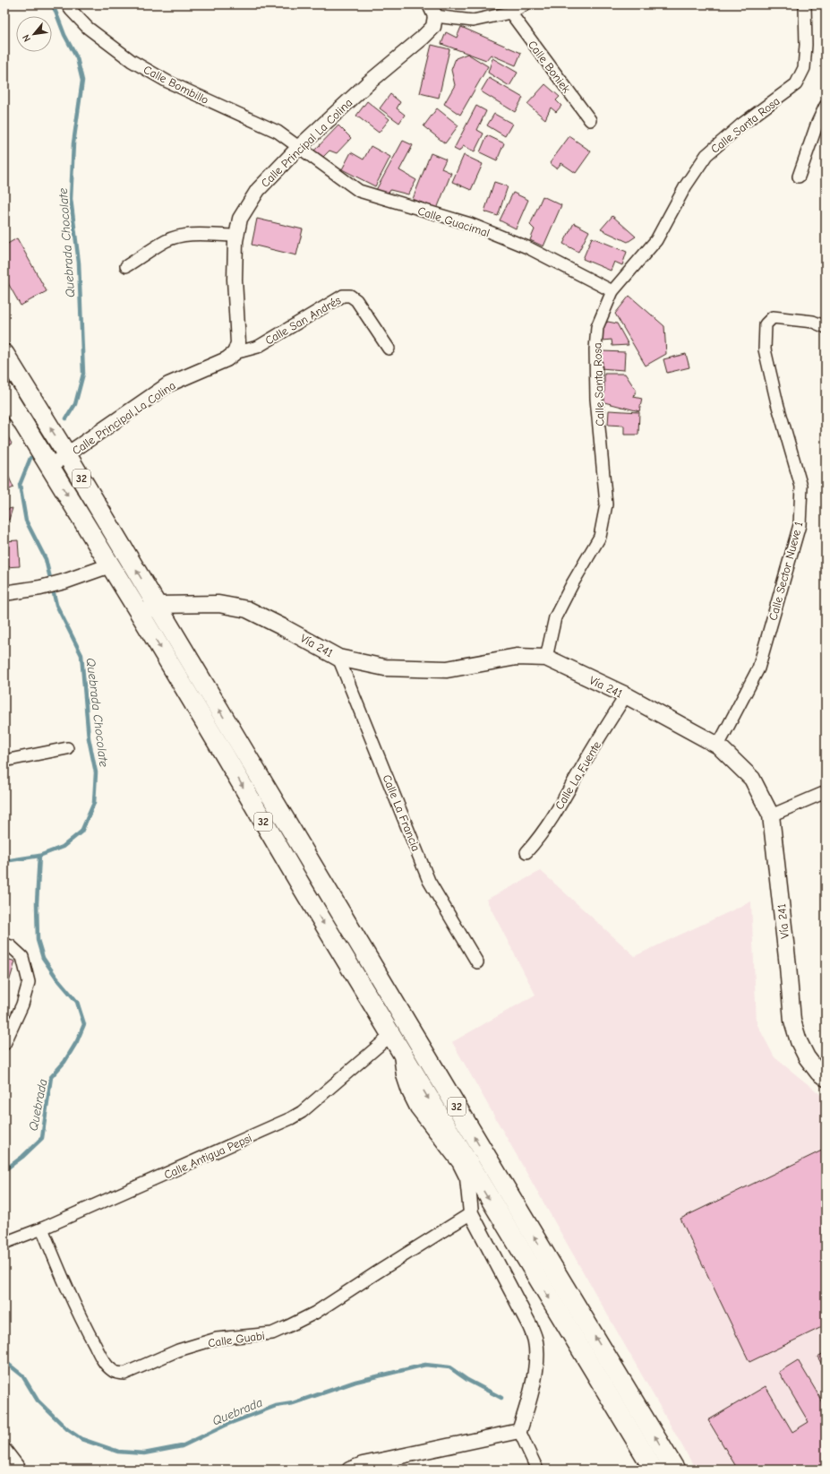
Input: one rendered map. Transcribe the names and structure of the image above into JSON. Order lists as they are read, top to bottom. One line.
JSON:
{"streets":{"highway":["32"],"main road":["Vía 241"],"street":["Calle Boniek","Calle Bombillo","Calle Santa Rosa","Calle Principal La Colina","Calle Guacimal","Calle San Andrés","Calle Sector Nueve 1","Calle La Fuente","Calle La Francia","Calle Antigua Pepsi","Calle Guabi"]},"crossings":[["Calle Bombillo","Calle Principal La Colina"],["Calle Bombillo","Calle Guacimal"],["Calle Santa Rosa","Calle Guacimal"],["Calle Santa Rosa","Vía 241"],["Calle Principal La Colina","Calle Guacimal"],["Calle Principal La Colina","Calle San Andrés"],["Calle Principal La Colina","32"],["32","Vía 241"],["32","Calle Antigua Pepsi"],["Calle Sector Nueve 1","Vía 241"],["Vía 241","Calle La Fuente"],["Vía 241","Calle La Francia"],["Calle Antigua Pepsi","Calle Guabi"]],"water":["Quebrada Chocolate","Quebrada"],"north":"bottom left"}
